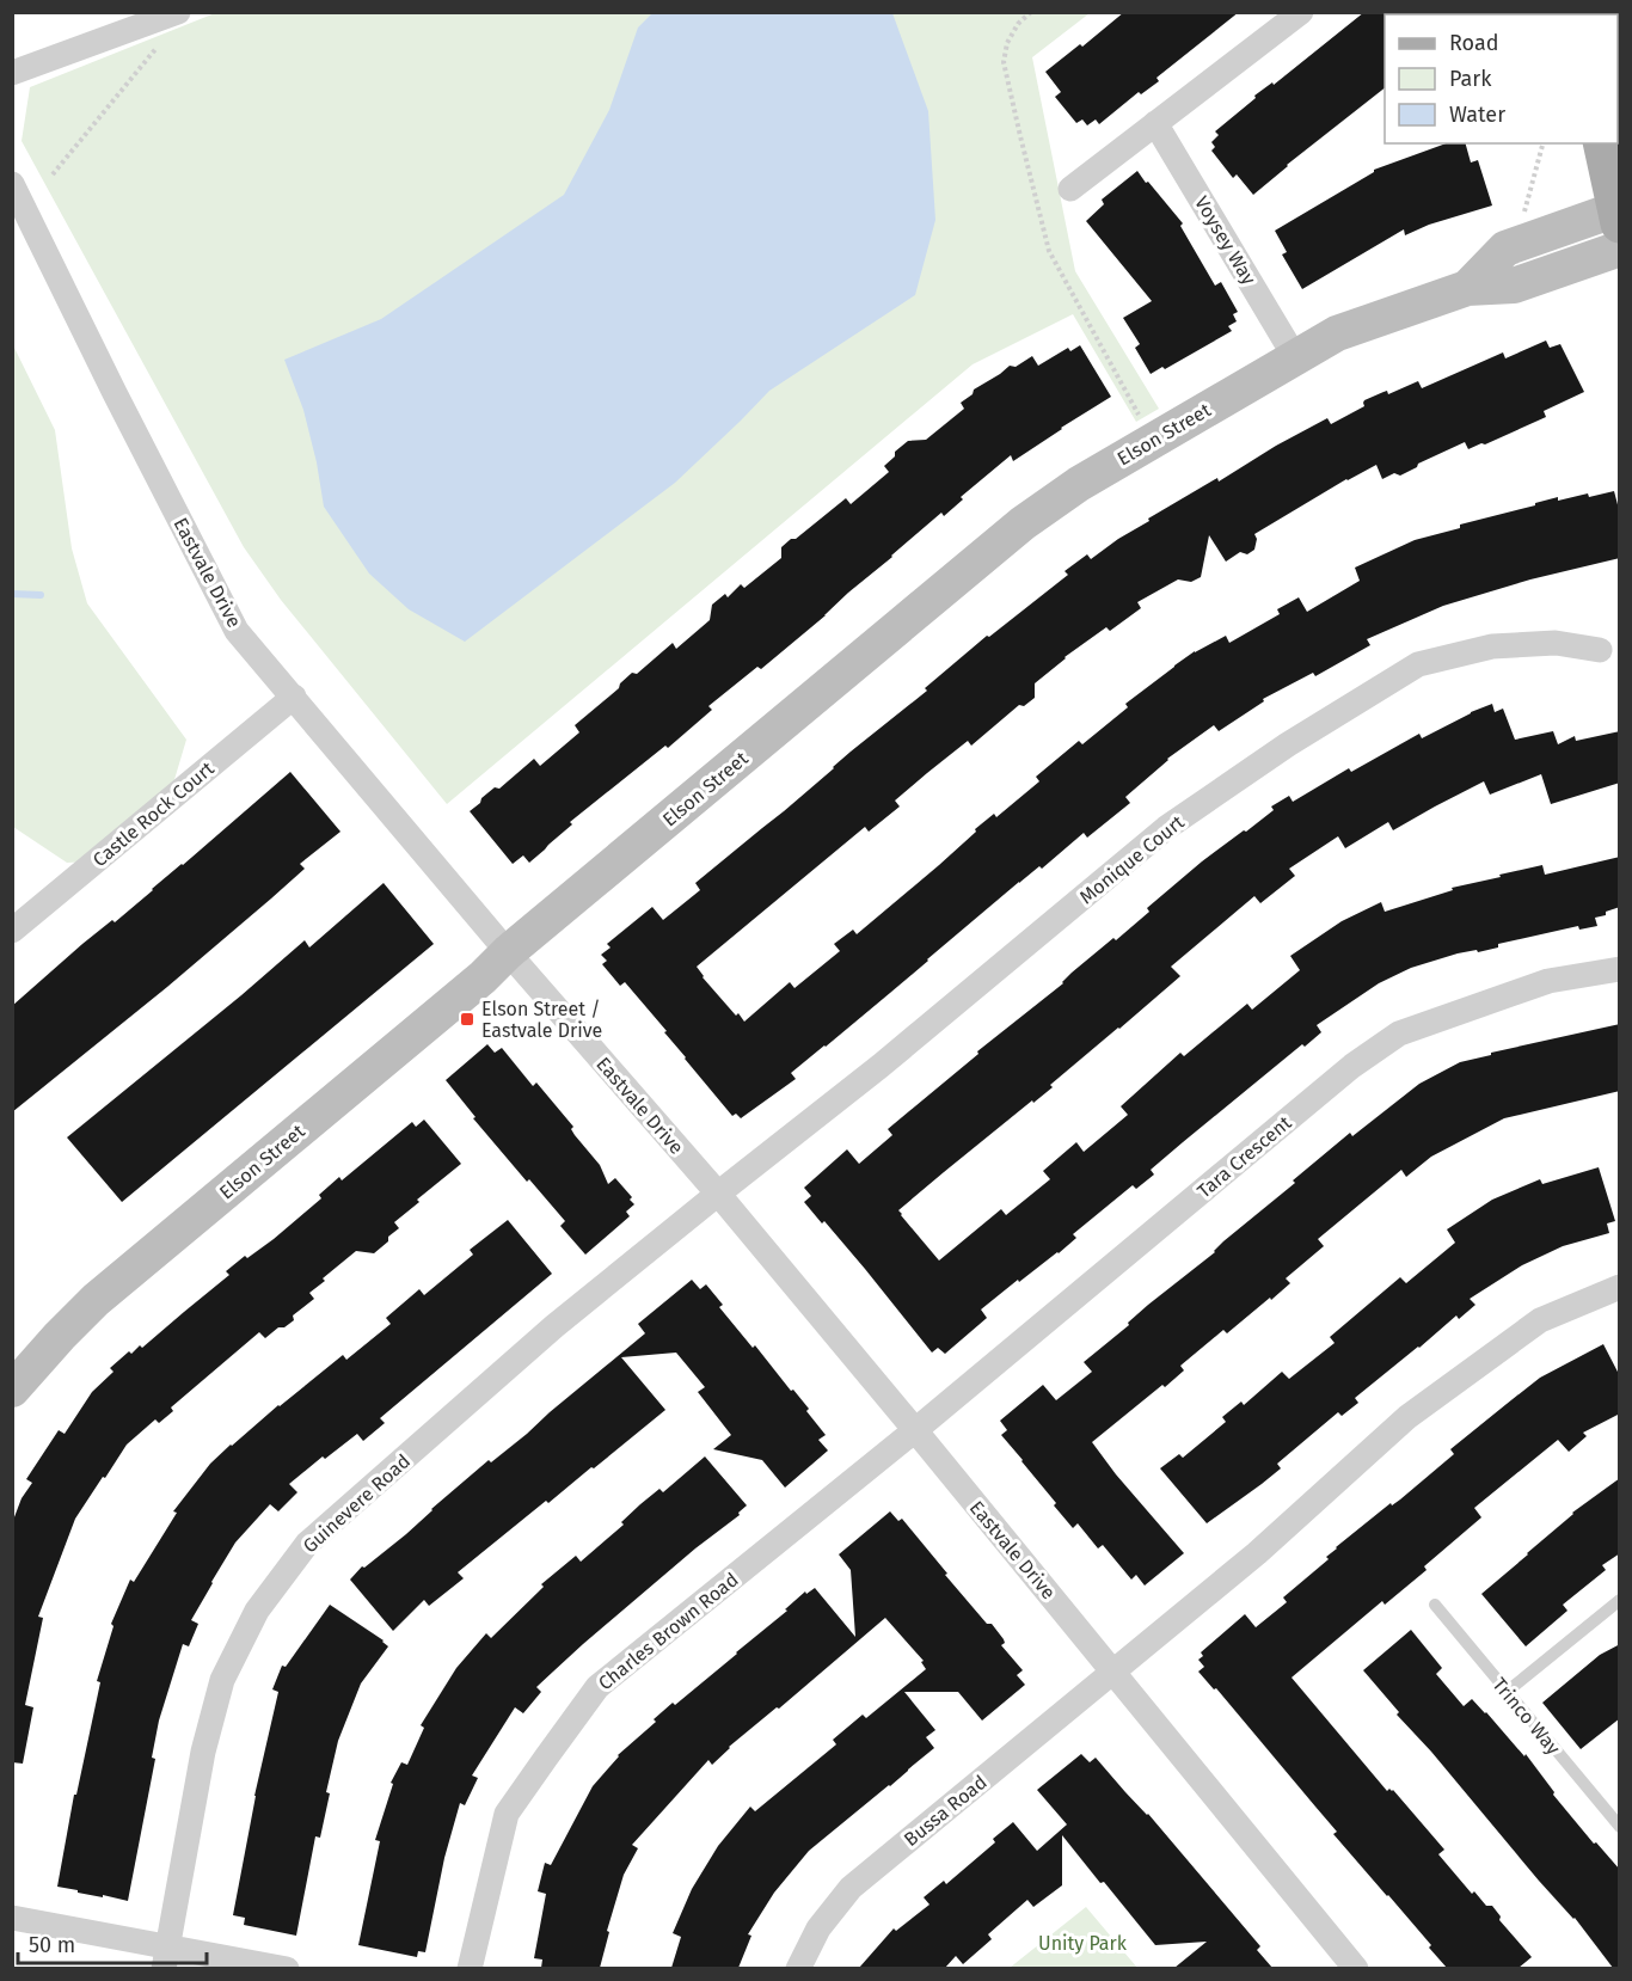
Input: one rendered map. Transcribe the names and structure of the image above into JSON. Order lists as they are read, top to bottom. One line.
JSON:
{"streets":{"street":["Voysey Way","Elson Street","Eastvale Drive","Castle Rock Court","Monique Court","Tara Crescent","Guinevere Road","Charles Brown Road","Bussa Road"],"lane":["Trinco Way"]},"crossings":[["Voysey Way","Elson Street"],["Elson Street","Eastvale Drive"],["Eastvale Drive","Castle Rock Court"],["Eastvale Drive","Monique Court"],["Eastvale Drive","Tara Crescent"],["Eastvale Drive","Guinevere Road"],["Eastvale Drive","Charles Brown Road"],["Eastvale Drive","Bussa Road"],["Monique Court","Guinevere Road"],["Tara Crescent","Charles Brown Road"]],"parks":["Unity Park"],"places":{"transit":["Elson Street / Eastvale Drive"]},"legend":["Road","Park","Water"],"scale_bar":"50 m"}
